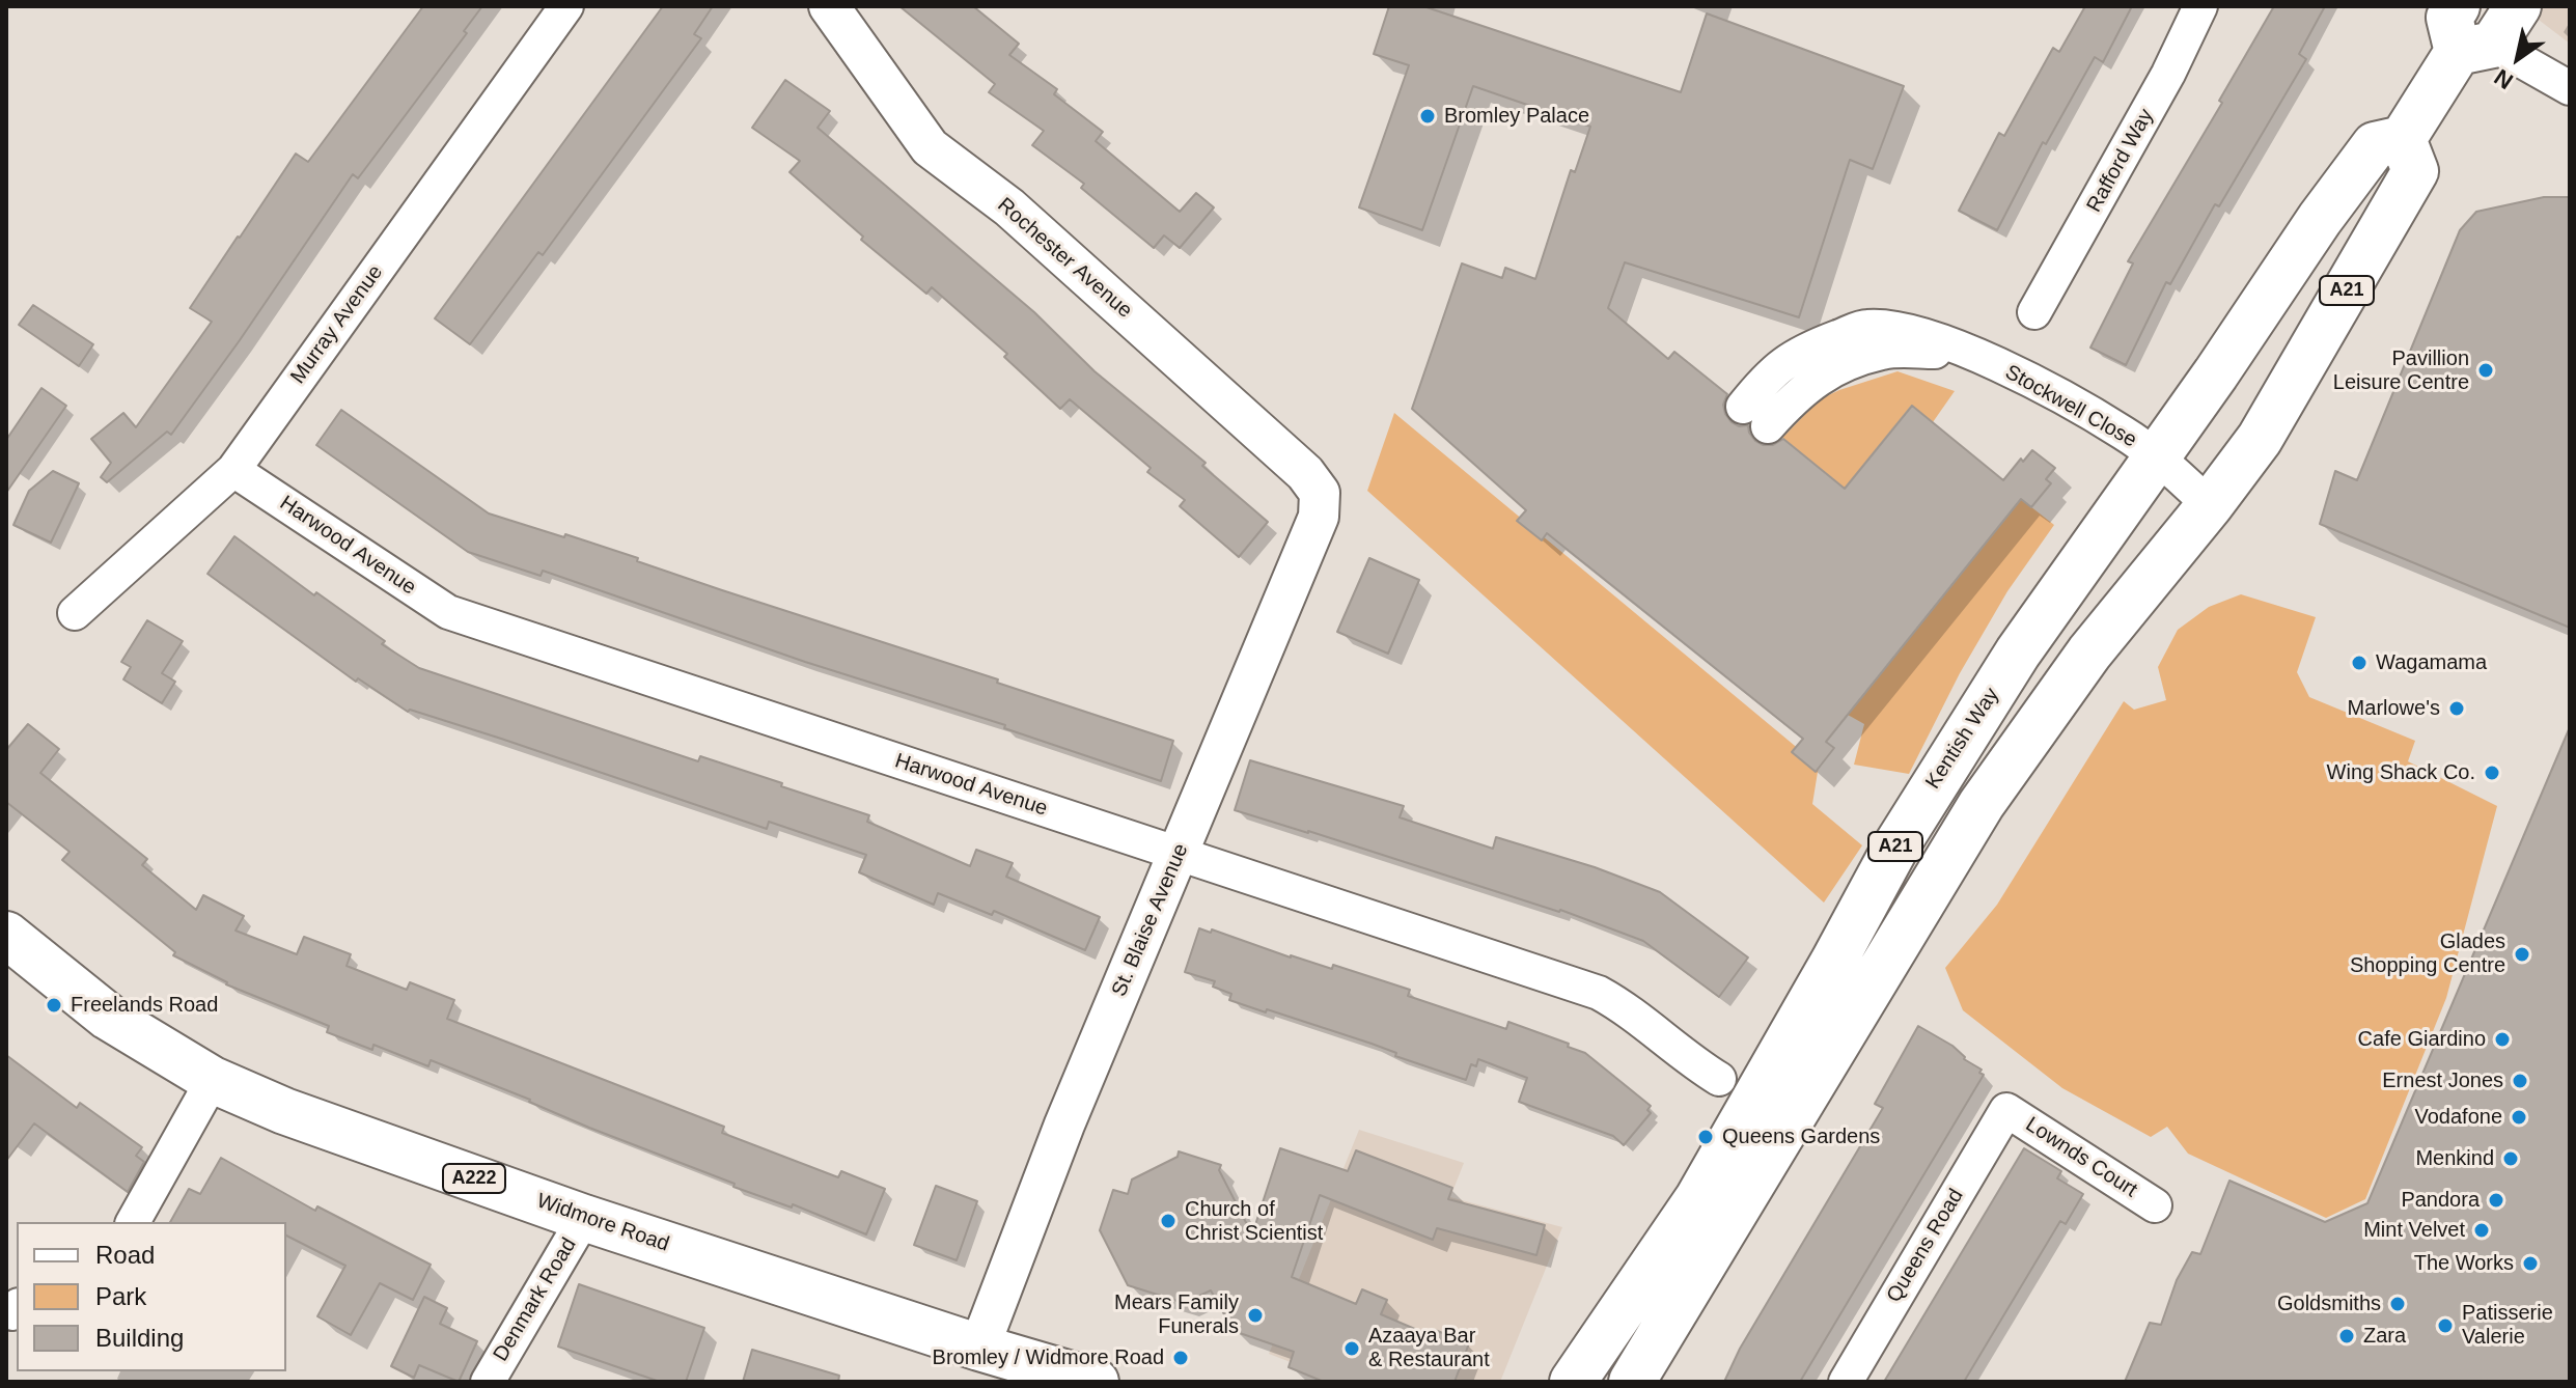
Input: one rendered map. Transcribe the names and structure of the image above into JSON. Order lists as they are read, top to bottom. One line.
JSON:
{"streets":{"main road":["A21","Kentish Way","A222","Widmore Road"],"street":["Rafford Way","Rochester Avenue","Murray Avenue","Stockwell Close","Harwood Avenue","St. Blaise Avenue","Lownds Court","Queens Road","Denmark Road"]},"crossings":[["Rochester Avenue","St. Blaise Avenue"],["A21","Stockwell Close"],["A21","Kentish Way"],["Murray Avenue","Harwood Avenue"],["Stockwell Close","Kentish Way"],["Harwood Avenue","St. Blaise Avenue"],["St. Blaise Avenue","Widmore Road"],["Lownds Court","Queens Road"],["Widmore Road","Denmark Road"]],"places":["Bromley Palace","Pavillion Leisure Centre","Wagamama","Marlowe's","Wing Shack Co.","Glades Shopping Centre","Freelands Road","Cafe Giardino","Ernest Jones","Vodafone","Queens Gardens","Menkind","Pandora","Church of Christ Scientist","Mint Velvet","The Works","Goldsmiths","Mears Family Funerals","Patisserie Valerie","Zara","Azaaya Bar & Restaurant","Bromley / Widmore Road"],"legend":["Road","Park","Building"],"north":"bottom left"}
